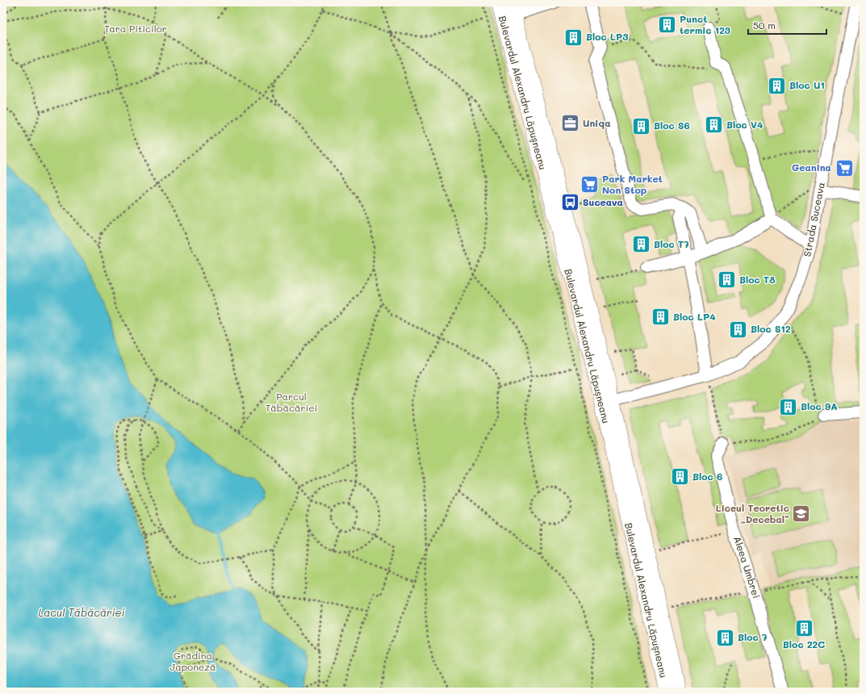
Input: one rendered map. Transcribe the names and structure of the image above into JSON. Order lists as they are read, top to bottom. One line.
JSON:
{"streets":{"main road":["Bulevardul Alexandru Lăpușneanu"],"street":["Strada Suceava","Aleea Umbrei"]},"crossings":[["Bulevardul Alexandru Lăpușneanu","Strada Suceava"]],"water":["Lacul Tăbăcăriei"],"parks":["Țara Piticilor","Parcul Tăbăcăriei","Grădina Japoneză"],"places":{"building":["Punct termic 123","Bloc LP3","Bloc U1","Bloc V4","Bloc S6","Bloc T7","Bloc T8","Bloc LP4","Bloc S12","Bloc 9A","Bloc 6","Bloc 22C","Bloc 7"],"office":["Uniqa"],"supermarket":["Geanina","Park Market Non Stop"],"bus stop":["Suceava"],"school or university":["Liceul Teoretic „Decebal”"]},"scale_bar":"50 m"}
